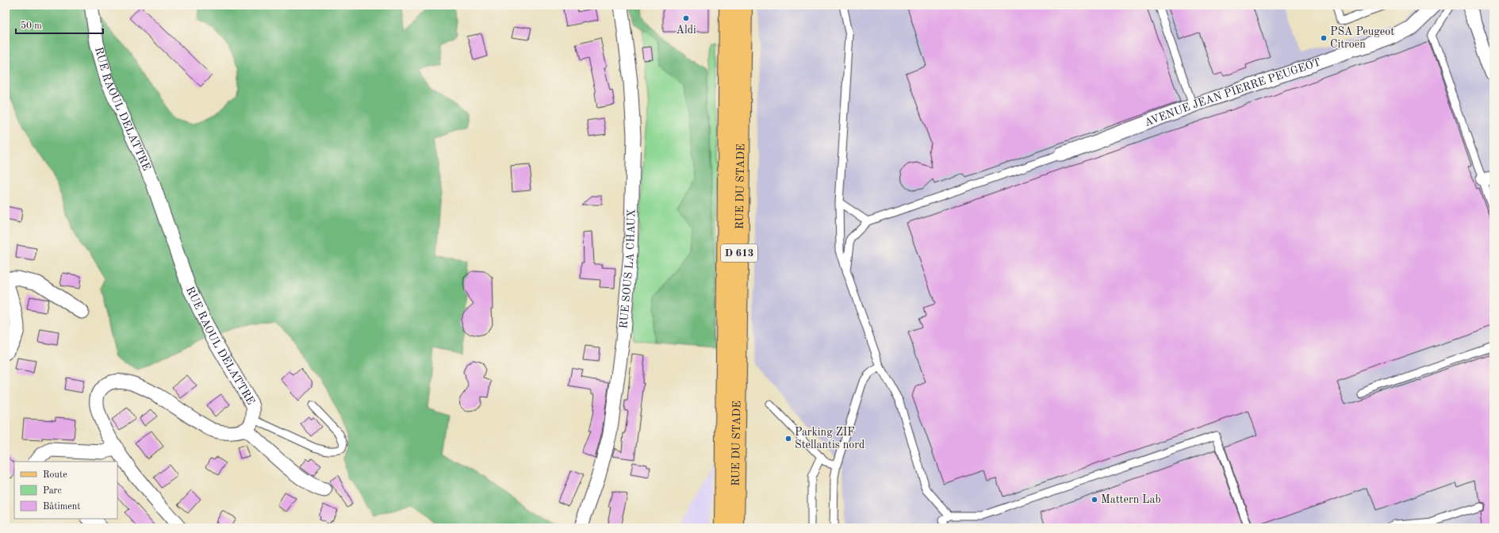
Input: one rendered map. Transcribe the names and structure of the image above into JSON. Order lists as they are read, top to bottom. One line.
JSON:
{"streets":{"main road":["RUE DU STADE","D 613"],"street":["AVENUE JEAN PIERRE PEUGEOT","RUE RAOUL DELATTRE","RUE SOUS LA CHAUX"]},"crossings":[["RUE DU STADE","D 613"]],"places":["Aldi","PSA Peugeot Citroën","Parking ZIF Stellantis nord","Mattern Lab"],"legend":["Route","Parc","Bâtiment"],"scale_bar":"50 m"}
